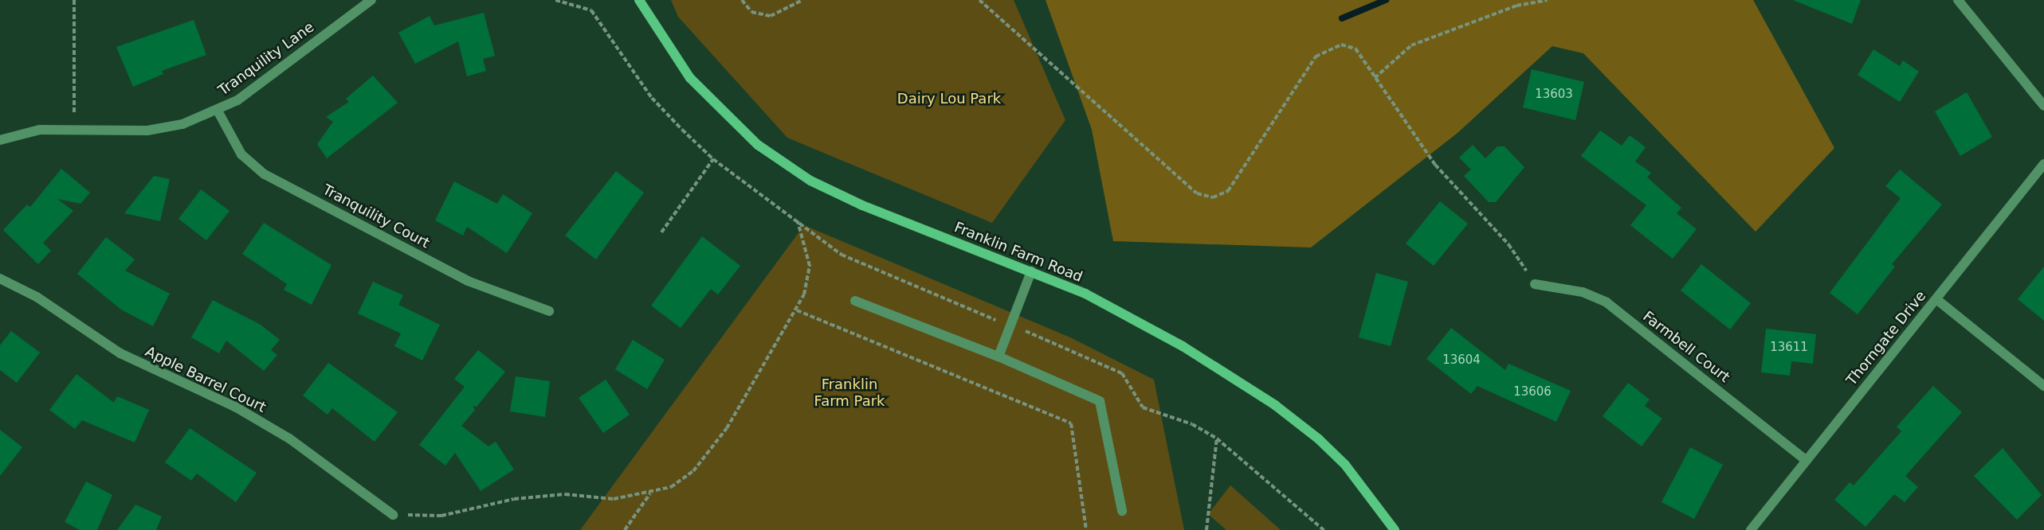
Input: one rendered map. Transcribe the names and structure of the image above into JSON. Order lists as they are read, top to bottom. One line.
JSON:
{"streets":{"main road":["Franklin Farm Road"],"street":["Tranquility Lane","Tranquility Court","Thorngate Drive","Farmbell Court","Apple Barrel Court"]},"crossings":[["Tranquility Lane","Tranquility Court"],["Thorngate Drive","Farmbell Court"]],"parks":["Dairy Lou Park","Franklin Farm Park"],"house_numbers":["13603","13611","13604","13606"]}
